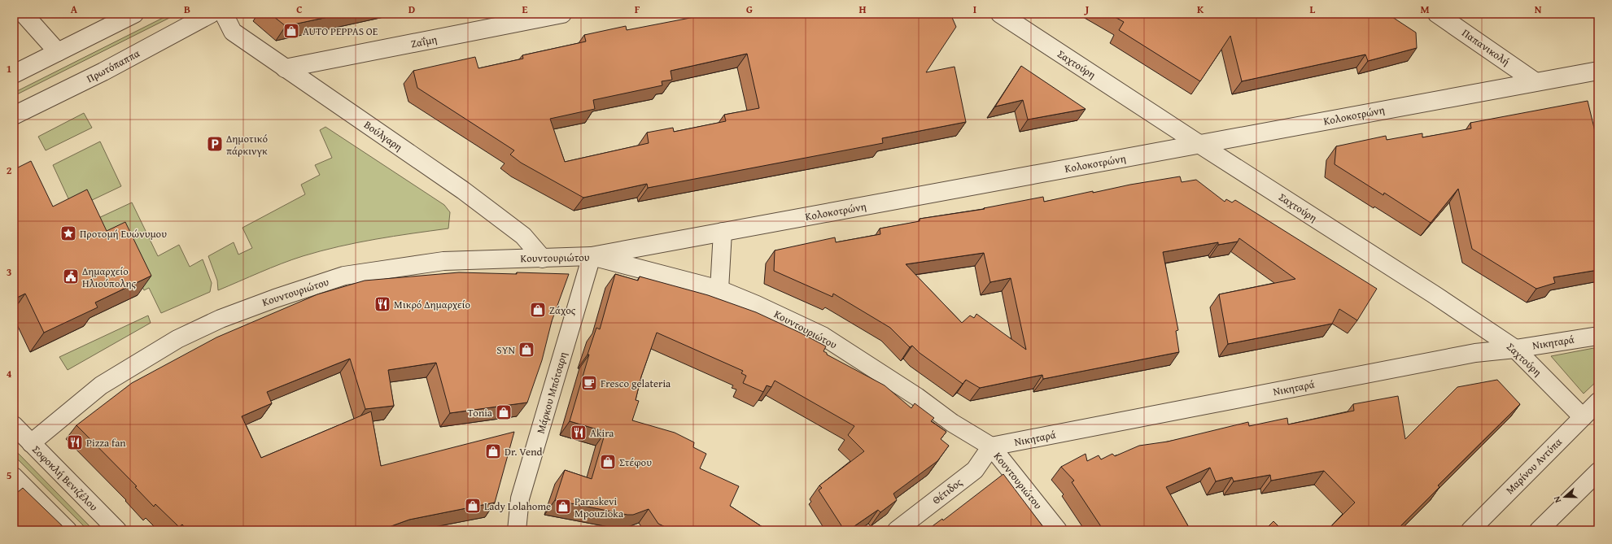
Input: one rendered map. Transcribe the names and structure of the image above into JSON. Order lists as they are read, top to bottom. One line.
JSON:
{"streets":{"street":["Ζαΐμη","Παπανικολή","Σαχτούρη","Πρωτόπαππα","Κολοκοτρώνη","Βούλγαρη","Κουντουριώτου","Νικηταρά","Μάρκου Μπότσαρη","Μαρίνου Αντύπα","Σοφοκλή Βενιζέλου","Θέτιδος"]},"crossings":[["Ζαΐμη","Βούλγαρη"],["Παπανικολή","Κολοκοτρώνη"],["Σαχτούρη","Κολοκοτρώνη"],["Σαχτούρη","Νικηταρά"],["Σαχτούρη","Μαρίνου Αντύπα"],["Κολοκοτρώνη","Κουντουριώτου"],["Κολοκοτρώνη","Μάρκου Μπότσαρη"],["Βούλγαρη","Κουντουριώτου"],["Κουντουριώτου","Νικηταρά"],["Κουντουριώτου","Μάρκου Μπότσαρη"],["Κουντουριώτου","Σοφοκλή Βενιζέλου"],["Κουντουριώτου","Θέτιδος"],["Νικηταρά","Θέτιδος"]],"places":{"shop":["AUTO PEPPAS OE","Ζάχος","SYN","Tonia","Dr. Vend","Στέφου","Lady Lolahome","Paraskevi Mpouzioka"],"parking":["Δημοτικό πάρκινγκ"],"place":["Προτομή Ευώνυμου"],"public building":["Δημαρχείο Ηλιούπολης"],"restaurant":["Μικρό Δημαρχείο","Akira","Pizza fan"],"cafe":["Fresco gelateria"]},"north":"left","grid":{"columns":["A","B","C","D","E","F","G","H","I","J","K","L","M","N"],"rows":["1","2","3","4","5"]}}
